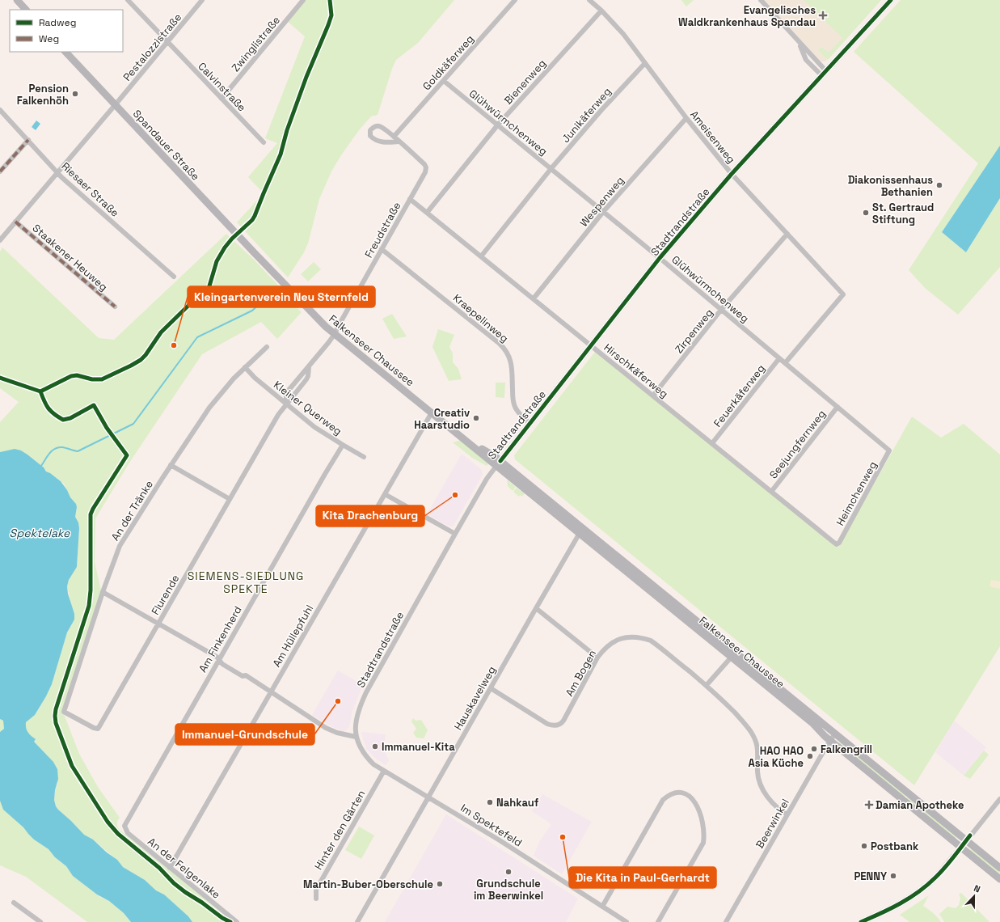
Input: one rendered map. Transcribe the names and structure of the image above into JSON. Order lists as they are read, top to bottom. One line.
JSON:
{"streets":{"main road":["Spandauer Straße","Falkenseer Chaussee"],"street":["Zwinglistraße","Pestalozzistraße","Goldkäferweg","Bienenweg","Calvinstraße","Junikäferweg","Glühwürmchenweg","Ameisenweg","Riesaer Straße","Wespenweg","Stadtrandstraße","Freudstraße","Staakener Heuweg","Kraepelinweg","Zirpenweg","Hirschkäferweg","Feuerkäferweg","Kleiner Querweg","Seejungfernweg","Heimchenweg","An der Tränke","Flurende","Am Hüllepfuhl","Am Finkenherd","Am Bogen","Hauskavelweg","Beerwinkel","Im Spektefeld","Hinter den Gärten","An der Felgenlake"]},"crossings":[["Zwinglistraße","Calvinstraße"],["Pestalozzistraße","Calvinstraße"],["Pestalozzistraße","Spandauer Straße"],["Goldkäferweg","Glühwürmchenweg"],["Goldkäferweg","Freudstraße"],["Bienenweg","Glühwürmchenweg"],["Bienenweg","Ameisenweg"],["Bienenweg","Hirschkäferweg"],["Junikäferweg","Glühwürmchenweg"],["Junikäferweg","Ameisenweg"],["Junikäferweg","Hirschkäferweg"],["Glühwürmchenweg","Ameisenweg"],["Glühwürmchenweg","Wespenweg"],["Glühwürmchenweg","Stadtrandstraße"],["Glühwürmchenweg","Zirpenweg"],["Glühwürmchenweg","Feuerkäferweg"],["Glühwürmchenweg","Seejungfernweg"],["Glühwürmchenweg","Heimchenweg"],["Ameisenweg","Wespenweg"],["Ameisenweg","Stadtrandstraße"],["Ameisenweg","Zirpenweg"],["Spandauer Straße","Falkenseer Chaussee"],["Wespenweg","Hirschkäferweg"],["Stadtrandstraße","Kraepelinweg"],["Stadtrandstraße","Falkenseer Chaussee"],["Stadtrandstraße","Hirschkäferweg"],["Stadtrandstraße","Im Spektefeld"],["Freudstraße","Kraepelinweg"],["Freudstraße","Falkenseer Chaussee"],["Freudstraße","Hirschkäferweg"],["Freudstraße","Flurende"],["Zirpenweg","Hirschkäferweg"],["Falkenseer Chaussee","Flurende"],["Falkenseer Chaussee","Am Hüllepfuhl"],["Falkenseer Chaussee","Hauskavelweg"],["Falkenseer Chaussee","Beerwinkel"],["Hirschkäferweg","Feuerkäferweg"],["Hirschkäferweg","Seejungfernweg"],["Hirschkäferweg","Heimchenweg"],["Kleiner Querweg","An der Tränke"],["Kleiner Querweg","Flurende"],["Kleiner Querweg","Am Finkenherd"],["An der Tränke","Flurende"],["Am Hüllepfuhl","An der Felgenlake"],["Am Finkenherd","An der Felgenlake"],["Am Bogen","Hauskavelweg"],["Am Bogen","Beerwinkel"],["Hauskavelweg","Im Spektefeld"],["Im Spektefeld","Hinter den Gärten"]],"districts":["SIEMENS-SIEDLUNG SPEKTE"],"water":["Spektelake"],"places":{"health":["Evangelisches Waldkrankenhaus Spandau","Damian Apotheke"],"other":["Pension Falkenhöh","Diakonissenhaus Bethanien","St. Gertraud Stiftung","Kleingartenverein Neu Sternfeld","Creativ Haarstudio","Kita Drachenburg","Immanuel-Grundschule","Immanuel-Kita","Falkengrill","HAO HAO Asia Küche","Nahkauf","Die Kita in Paul-Gerhardt","Postbank","Grundschule im Beerwinkel","PENNY","Martin-Buber-Oberschule"]},"legend":["Radweg","Weg"],"north":"top"}
